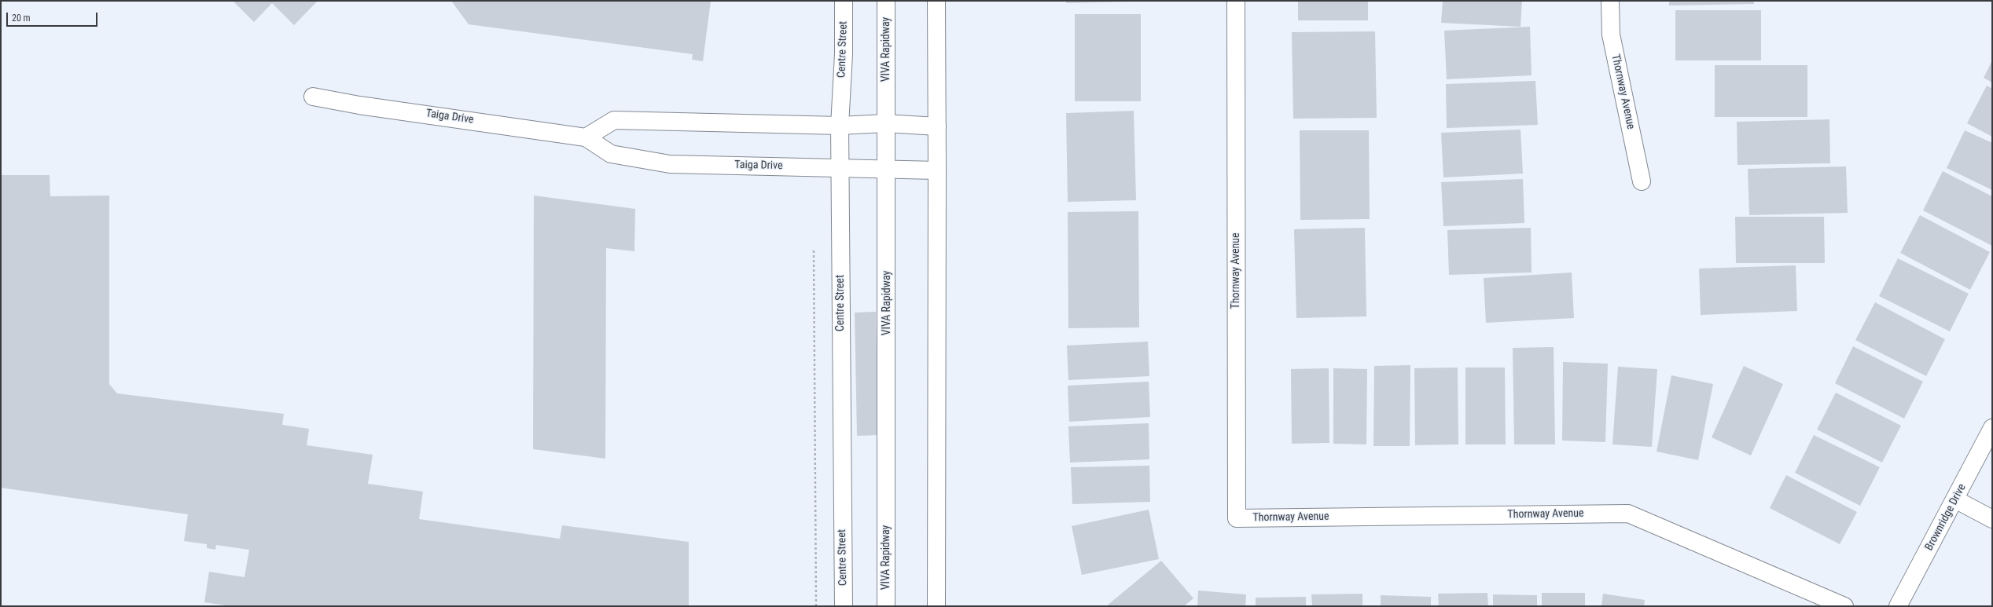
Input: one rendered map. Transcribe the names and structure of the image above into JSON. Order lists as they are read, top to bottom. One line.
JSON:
{"streets":{"street":["Centre Street","VIVA Rapidway","Thornway Avenue","Taiga Drive","Brownridge Drive"]},"crossings":[["Centre Street","Taiga Drive"],["VIVA Rapidway","Taiga Drive"]],"scale_bar":"20 m"}
